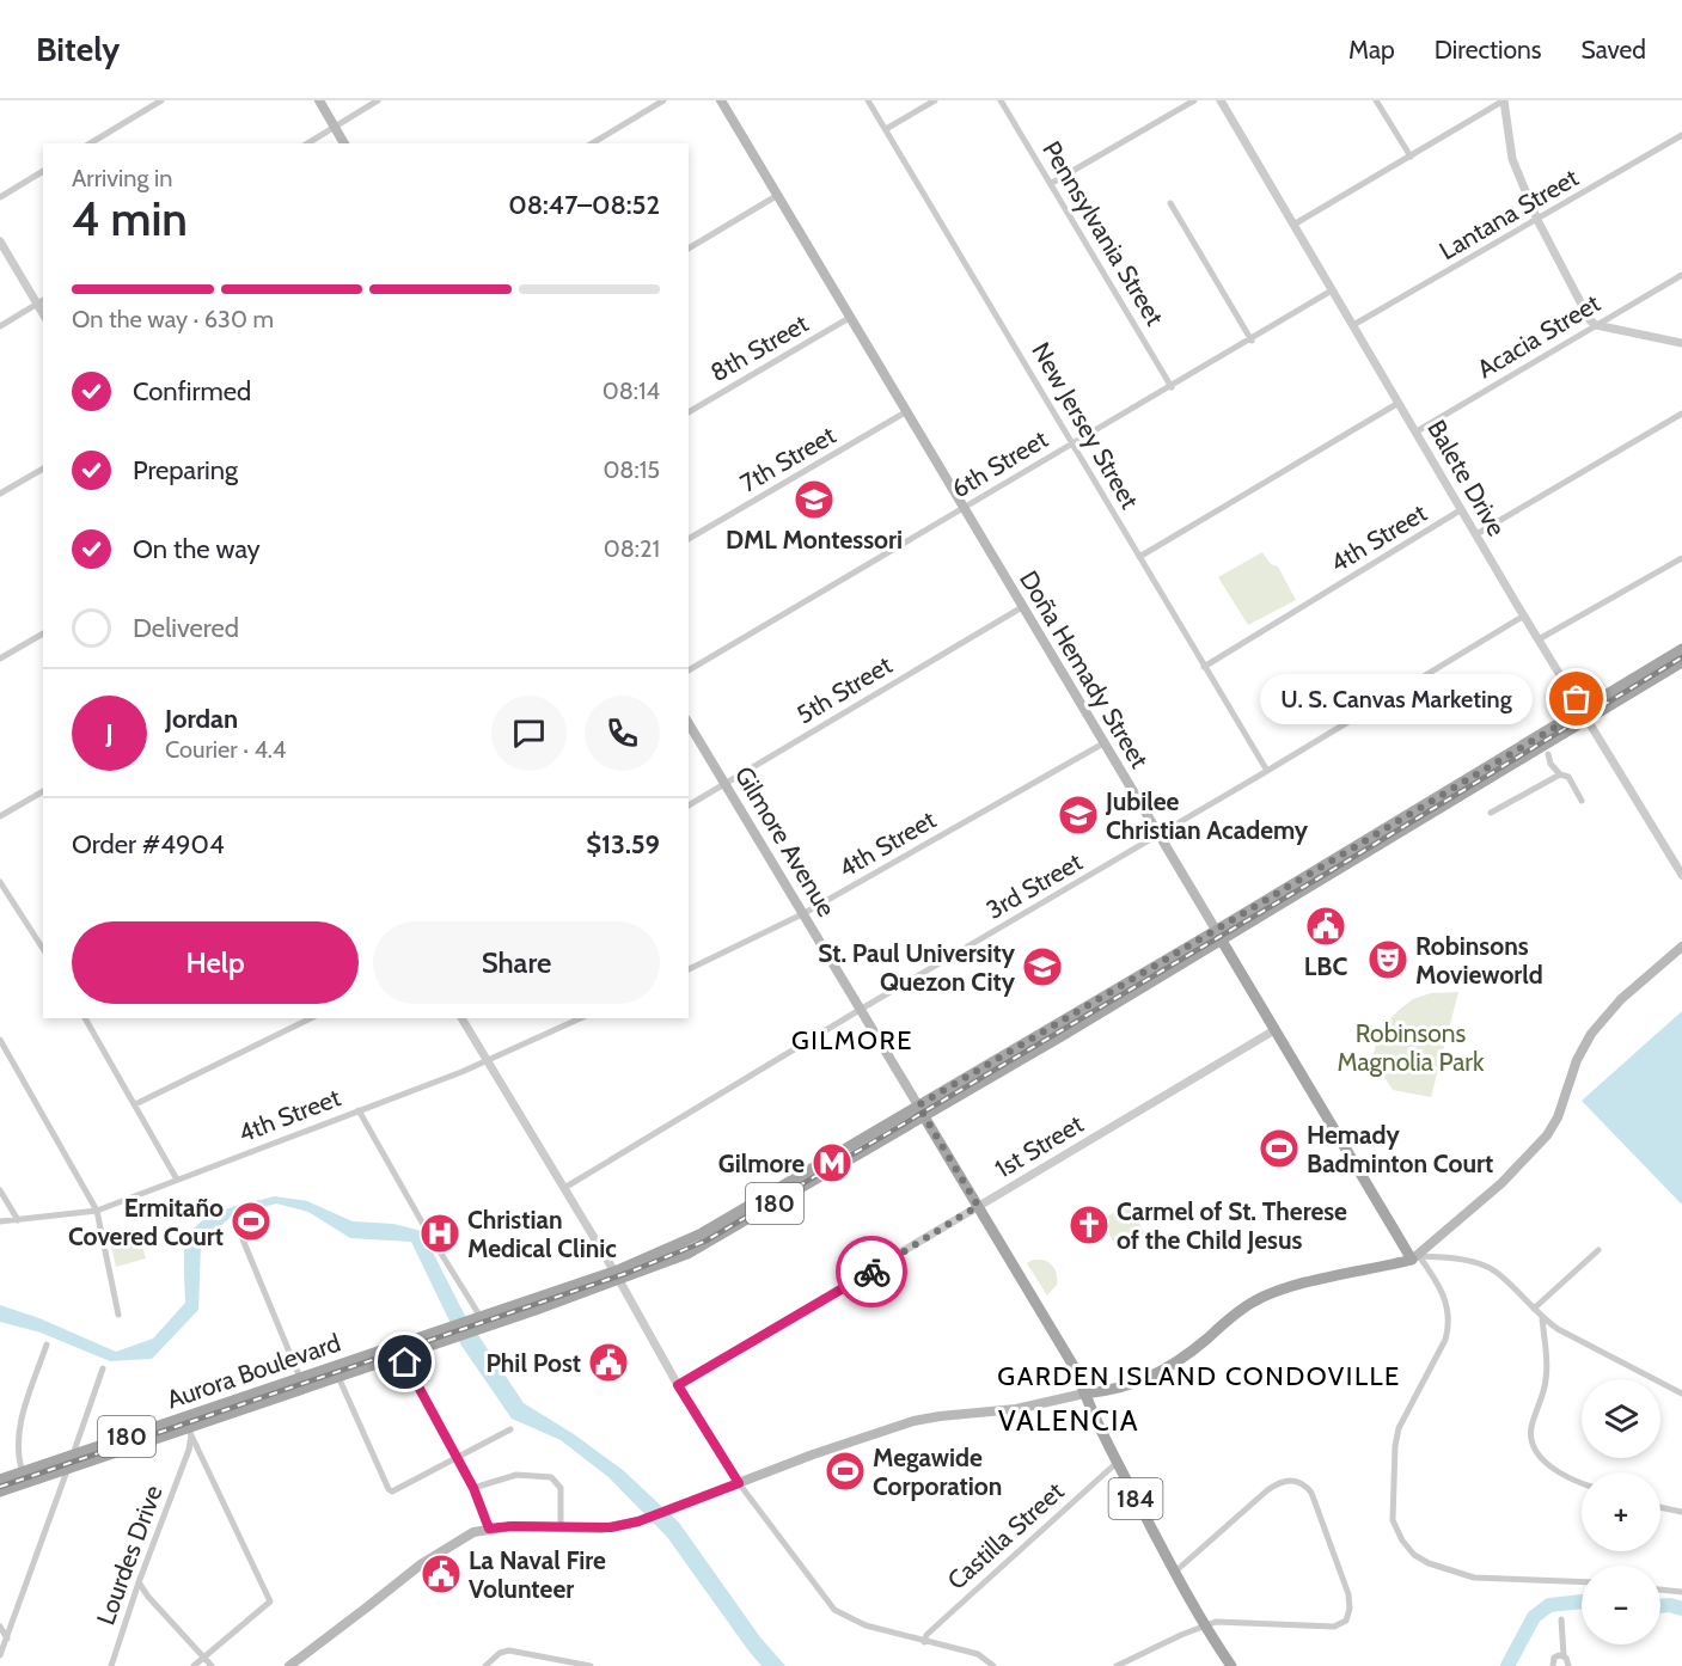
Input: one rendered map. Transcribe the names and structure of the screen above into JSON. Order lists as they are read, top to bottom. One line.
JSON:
{"streets":{"main road":["Doña Hemady Street","Gilmore Avenue","180","Aurora Boulevard","184"],"street":["Lantana Street","Pennsylvania Street","Acacia Street","8th Street","New Jersey Street","7th Street","6th Street","Balete Drive","4th Street","5th Street","3rd Street","1st Street","Castilla Street","Lourdes Drive"]},"crossings":[["Lantana Street","Balete Drive"],["Pennsylvania Street","6th Street"],["Acacia Street","Balete Drive"],["8th Street","Doña Hemady Street"],["New Jersey Street","6th Street"],["New Jersey Street","4th Street"],["New Jersey Street","3rd Street"],["7th Street","Doña Hemady Street"],["6th Street","Balete Drive"],["6th Street","Doña Hemady Street"],["Balete Drive","4th Street"],["Balete Drive","3rd Street"],["Balete Drive","Aurora Boulevard"],["4th Street","Doña Hemady Street"],["4th Street","Gilmore Avenue"],["Doña Hemady Street","5th Street"],["Doña Hemady Street","3rd Street"],["Doña Hemady Street","1st Street"],["Doña Hemady Street","Aurora Boulevard"],["5th Street","Gilmore Avenue"],["Gilmore Avenue","3rd Street"],["Gilmore Avenue","1st Street"],["Gilmore Avenue","Aurora Boulevard"],["Gilmore Avenue","184"],["Aurora Boulevard","Lourdes Drive"],["184","Castilla Street"]],"districts":["GILMORE","GARDEN ISLAND CONDOVILLE","VALENCIA"],"parks":["Robinsons Magnolia Park"],"places":{"school or university":["DML Montessori","Jubilee Christian Academy","St. Paul University Quezon City"],"other":["U. S. Canvas Marketing"],"public building":["LBC","Phil Post","La Naval Fire Volunteer"],"theatre":["Robinsons Movieworld"],"sports":["Hemady Badminton Court","Ermitaño Covered Court","Megawide Corporation"],"metro station":["Gilmore"],"church":["Carmel of St. Therese of the Child Jesus"],"hospital":["Christian Medical Clinic"]},"page":{"header":"Bitely","nav":["Map","Directions","Saved"],"heading":["4 min","Arriving in","08:47–08:52"],"panel":["Jordan","Courier · 4.4","Order #4904","$13.59"],"bar":"On the way · 630 m","list":[["Confirmed","08:14"],["Preparing","08:15"],["On the way","08:21"],"Delivered"],"bubble":"U. S. Canvas Marketing","round":"J","buttons":["Help","Share"],"map_buttons":["+","−"]}}
